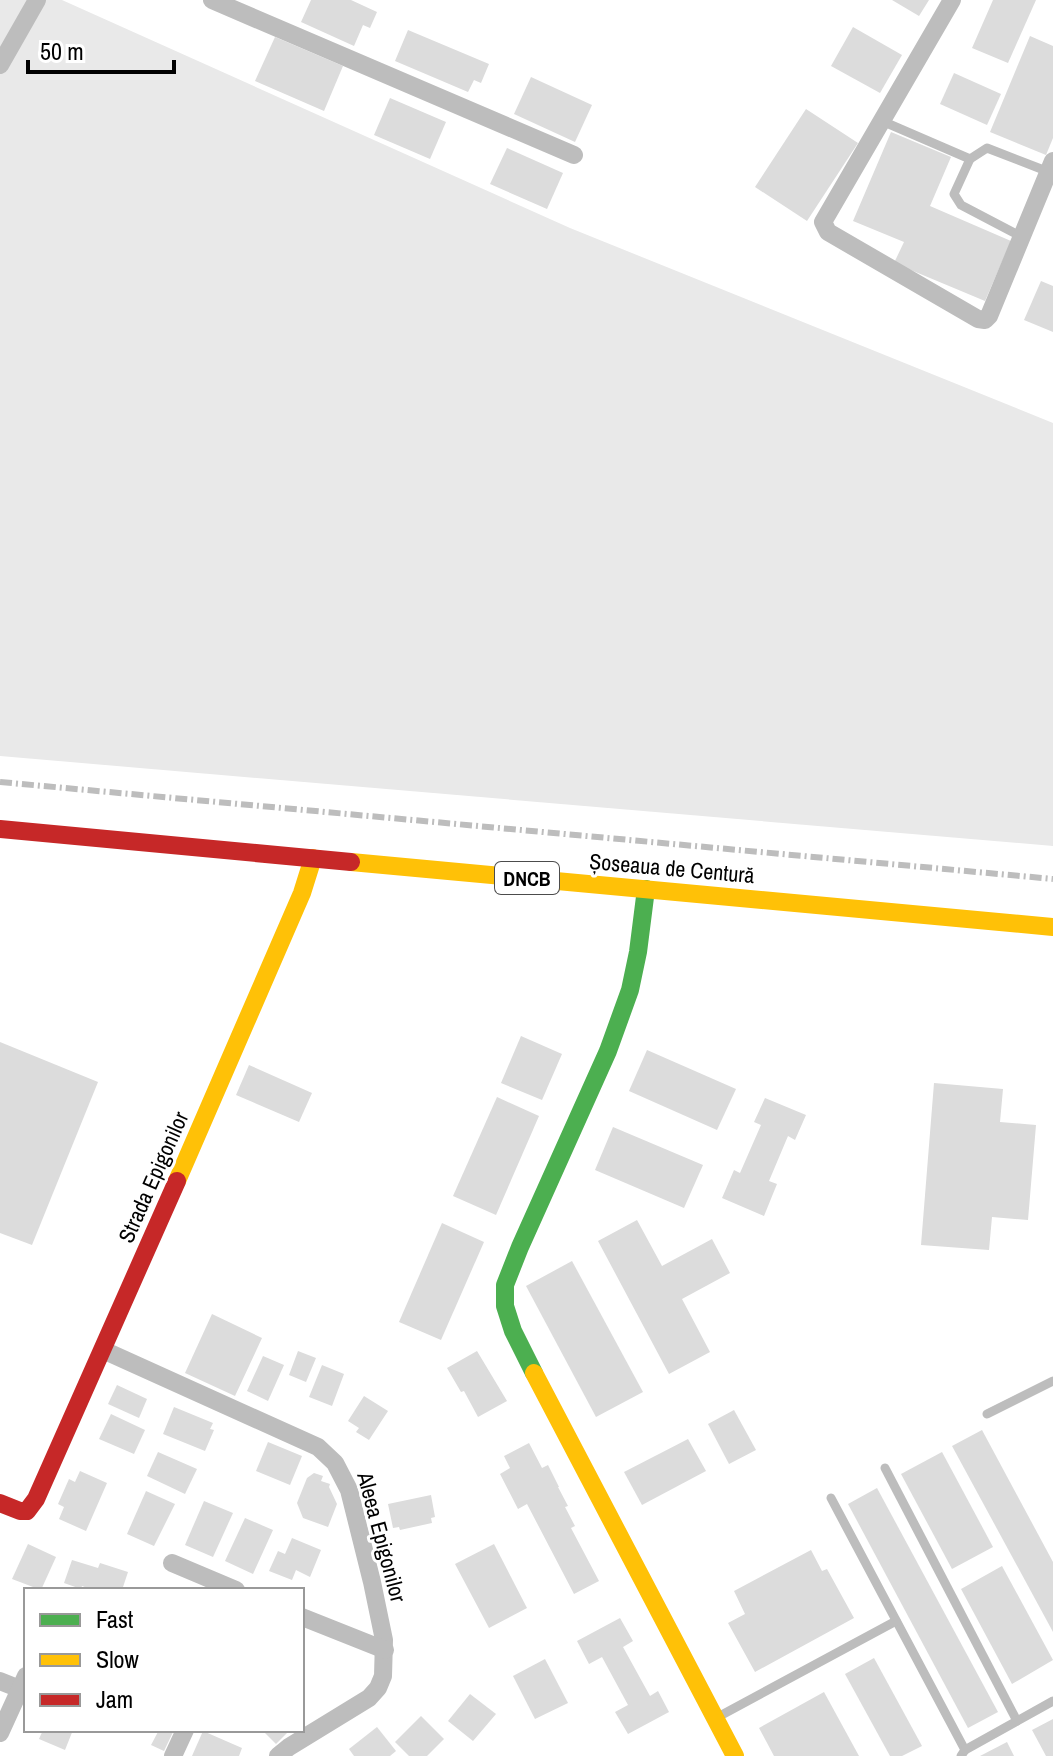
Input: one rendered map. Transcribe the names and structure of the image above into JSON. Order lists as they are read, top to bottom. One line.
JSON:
{"streets":{"street":["Șoseaua de Centură","DNCB","Strada Epigonilor","Aleea Epigonilor"]},"crossings":[["Șoseaua de Centură","Strada Epigonilor"],["Strada Epigonilor","Aleea Epigonilor"]],"legend":["Fast","Slow","Jam"],"scale_bar":"50 m"}
